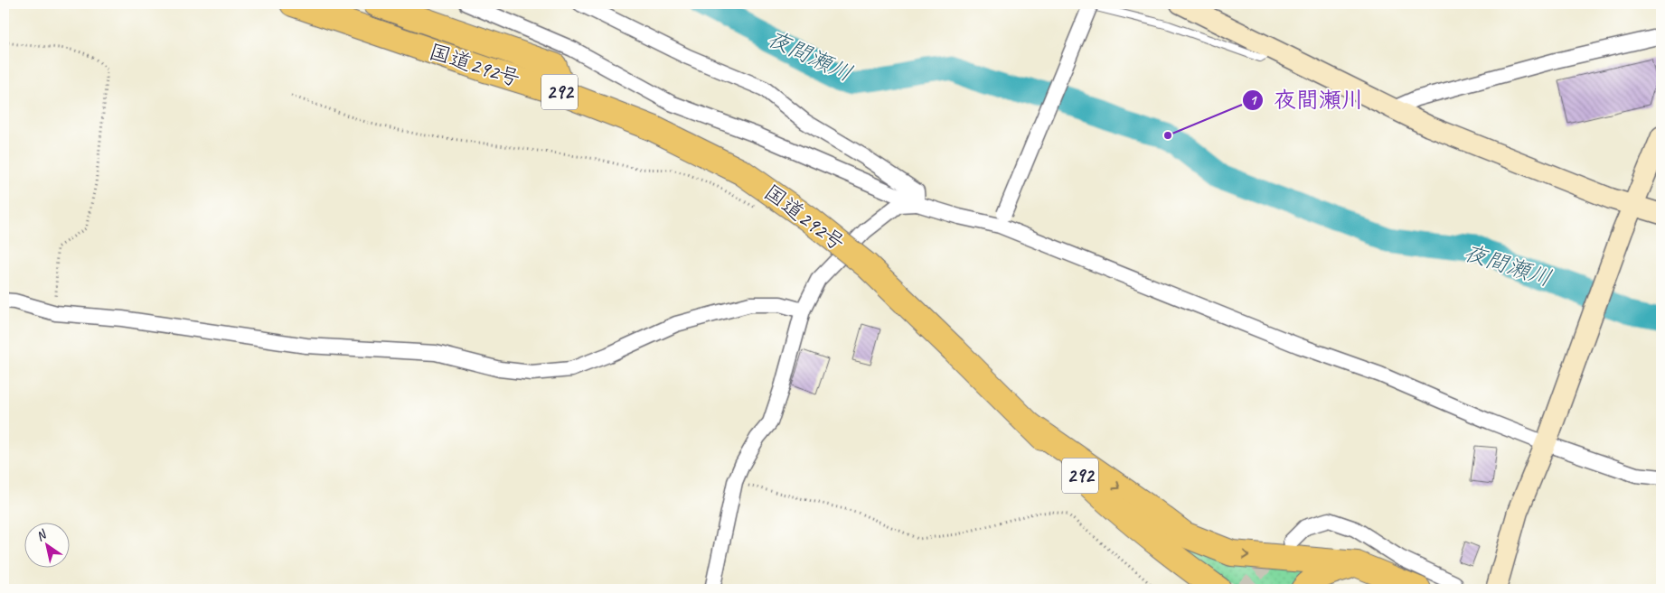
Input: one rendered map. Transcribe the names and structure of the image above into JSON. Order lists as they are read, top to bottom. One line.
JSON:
{"streets":{"highway":["国道292号","292"]},"water":["夜間瀬川"],"places":["夜間瀬川"],"north":"top left"}
